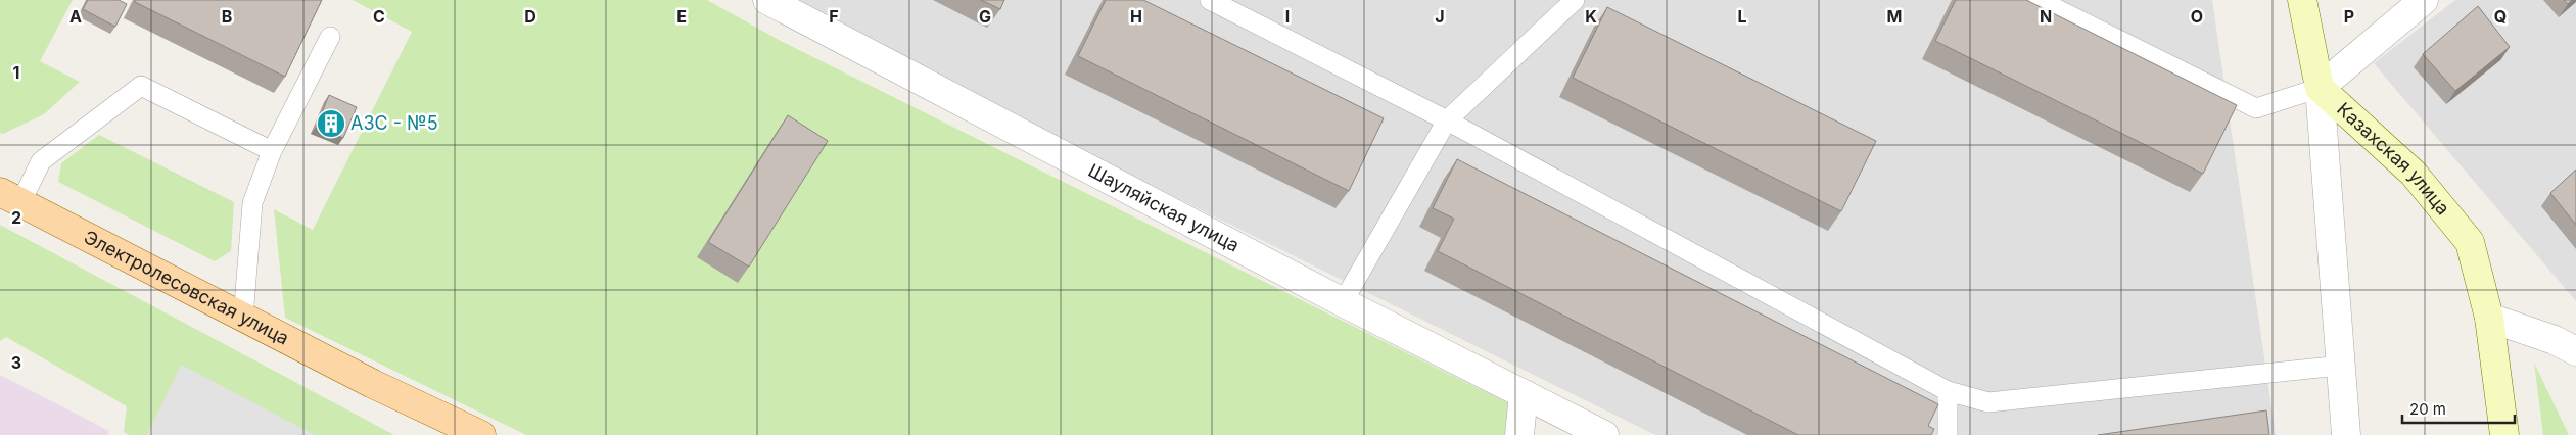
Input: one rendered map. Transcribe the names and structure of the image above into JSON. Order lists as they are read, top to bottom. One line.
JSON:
{"streets":{"main road":["Казахская улица","Электролесовская улица"],"street":["Шауляйская улица"]},"places":{"building":["АЗС - №5"]},"scale_bar":"20 m","grid":{"columns":["A","B","C","D","E","F","G","H","I","J","K","L","M","N","O","P","Q"],"rows":["1","2","3"]}}
